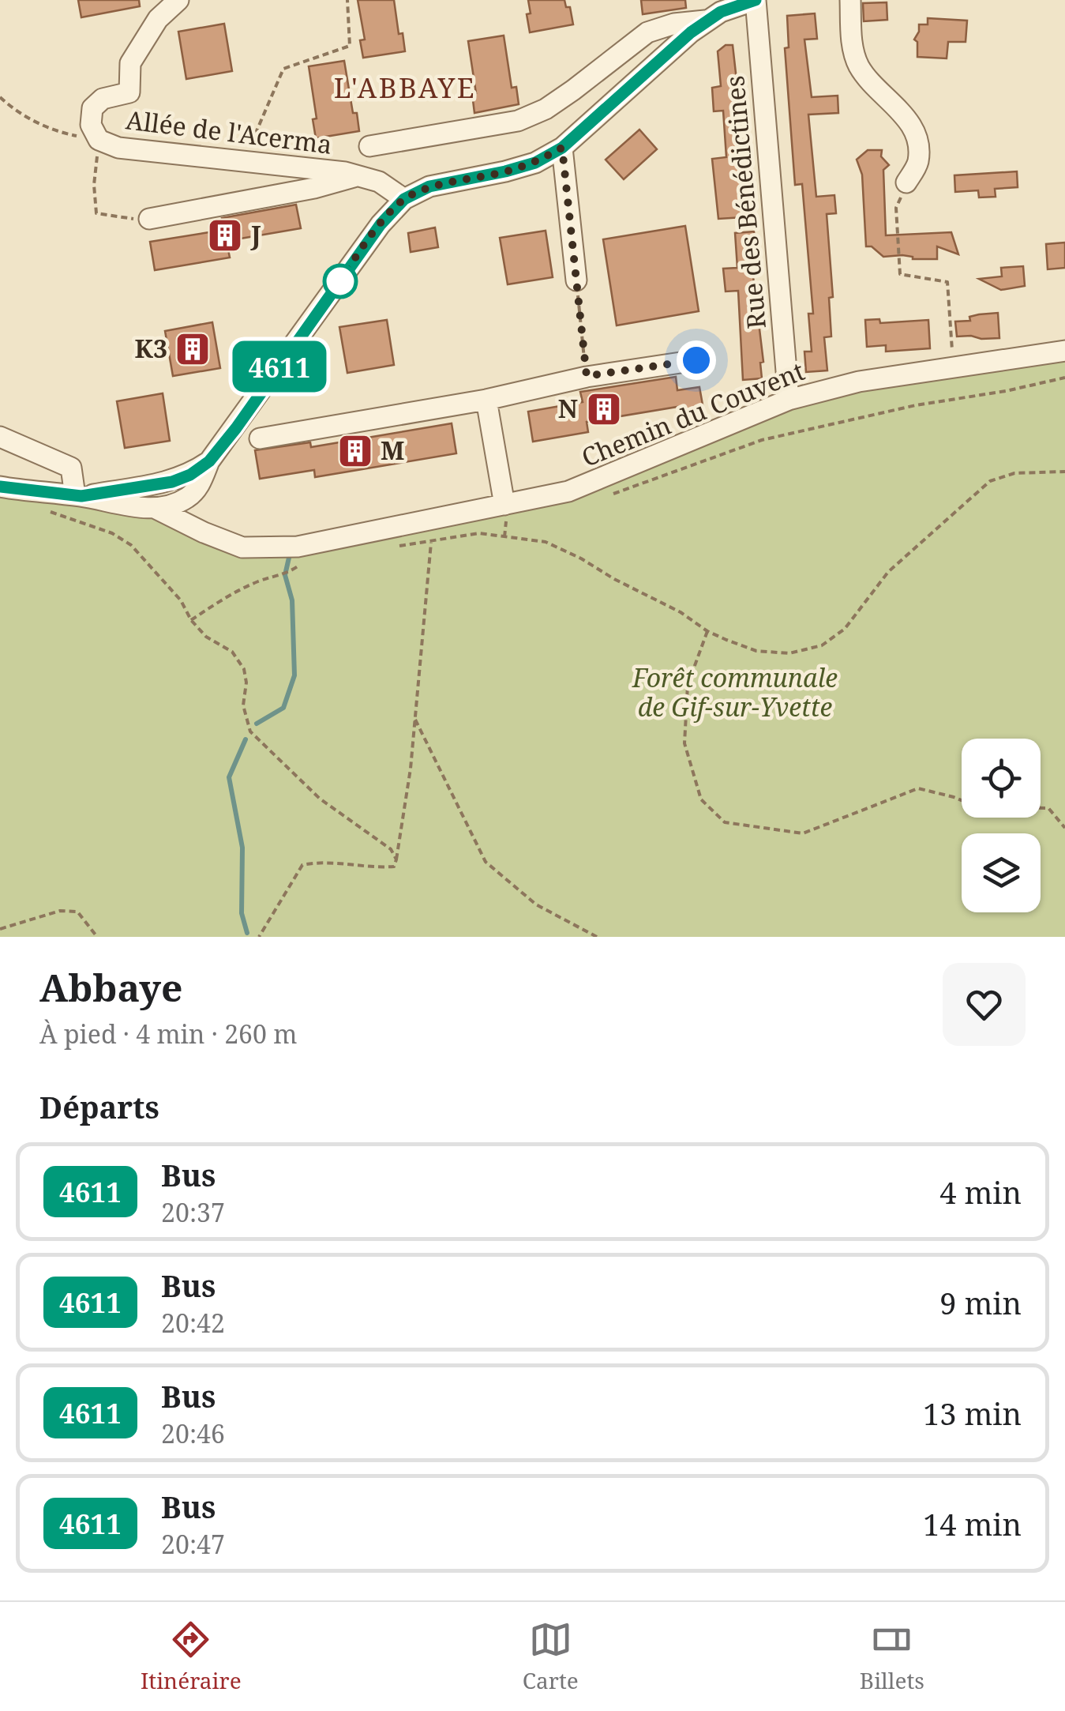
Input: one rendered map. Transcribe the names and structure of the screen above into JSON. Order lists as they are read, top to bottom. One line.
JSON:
{"streets":{"street":["Allée de l'Acerma","Rue des Bénédictines","Chemin du Couvent"]},"crossings":[["Rue des Bénédictines","Chemin du Couvent"]],"districts":["L'ABBAYE"],"parks":["Forêt communale de Gif-sur-Yvette"],"places":{"building":["J","K3","N","M"]},"lines":["bus line 4611"],"page":{"on_map":"4611","heading":[["Abbaye","À pied · 4 min · 260 m"],"Départs"],"list":[{"mark":"4611","name":"Bus","note":"20:37","value":"4 min"},{"mark":"4611","name":"Bus","note":"20:42","value":"9 min"},{"mark":"4611","name":"Bus","note":"20:46","value":"13 min"},{"mark":"4611","name":"Bus","note":"20:47","value":"14 min"}],"tabs":["Itinéraire","Carte","Billets"]}}
